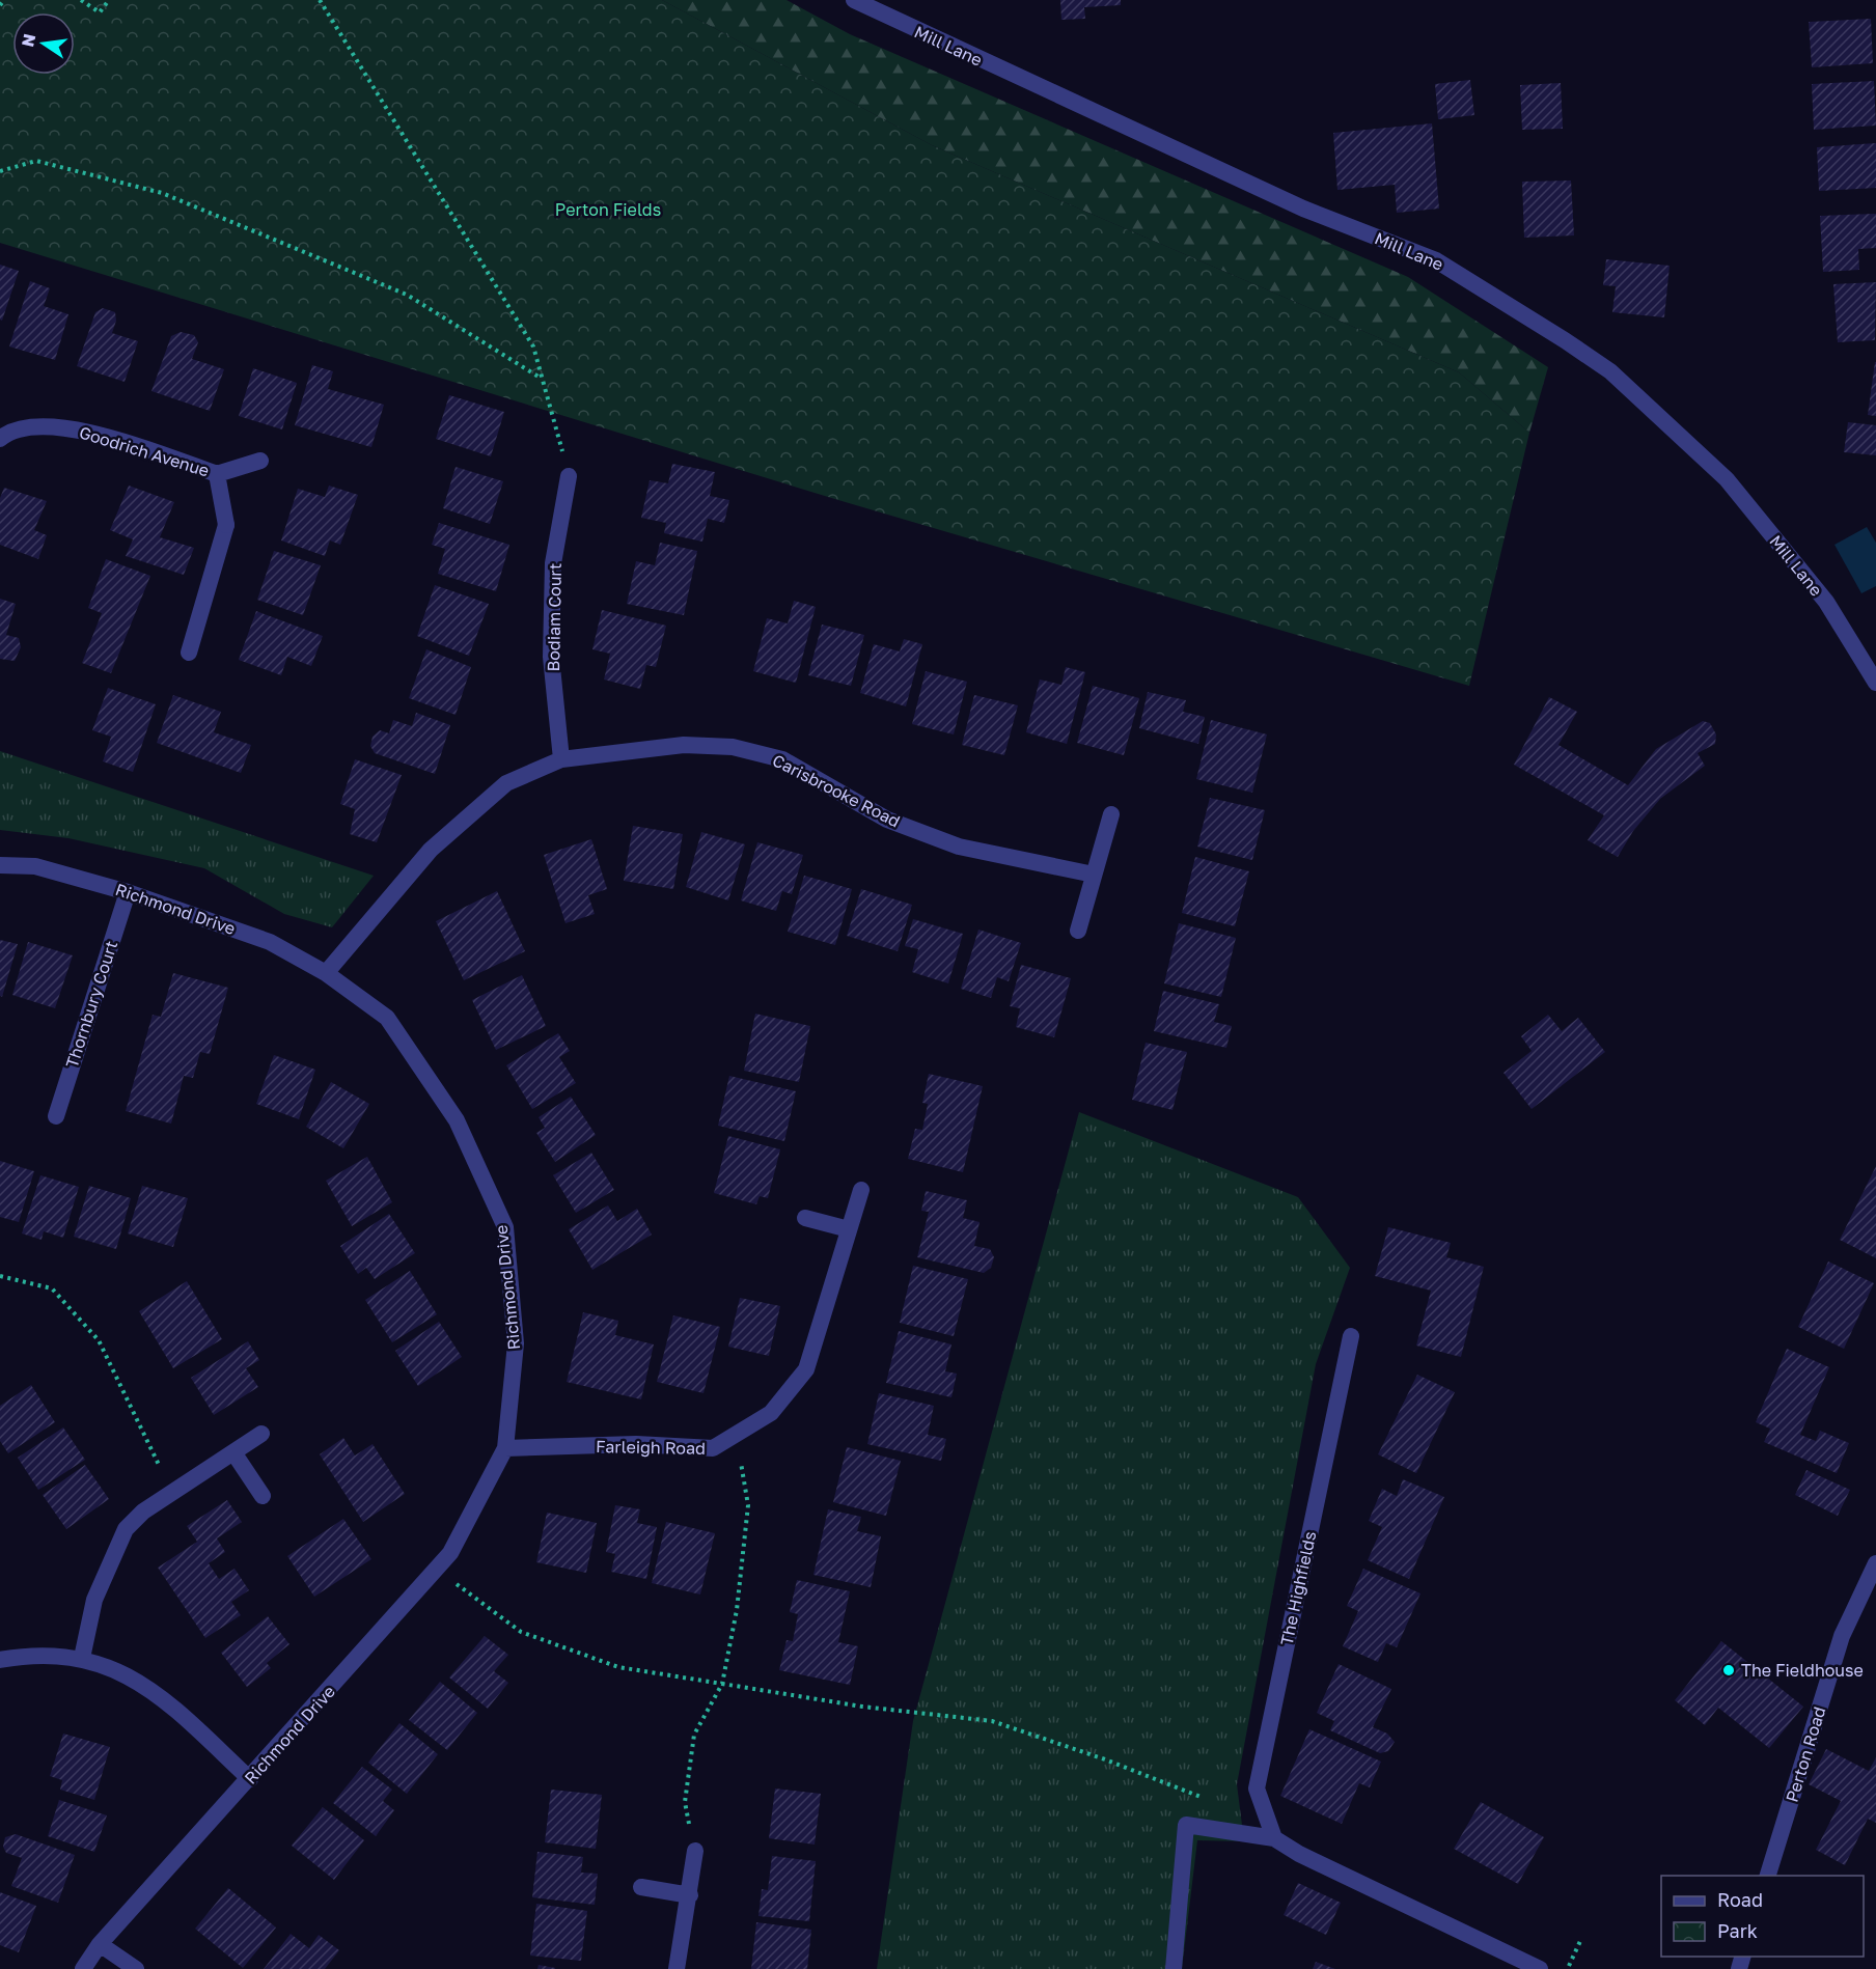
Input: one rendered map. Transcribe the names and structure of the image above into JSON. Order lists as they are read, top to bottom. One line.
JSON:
{"streets":{"street":["Mill Lane","Goodrich Avenue","Bodiam Court","Carisbrooke Road","Richmond Drive","Thornbury Court","Farleigh Road","The Highfields","Perton Road"]},"crossings":[["Bodiam Court","Carisbrooke Road"],["Carisbrooke Road","Richmond Drive"],["Richmond Drive","Thornbury Court"],["Richmond Drive","Farleigh Road"]],"parks":["Perton Fields"],"places":["The Fieldhouse"],"legend":["Road","Park"],"north":"left"}
